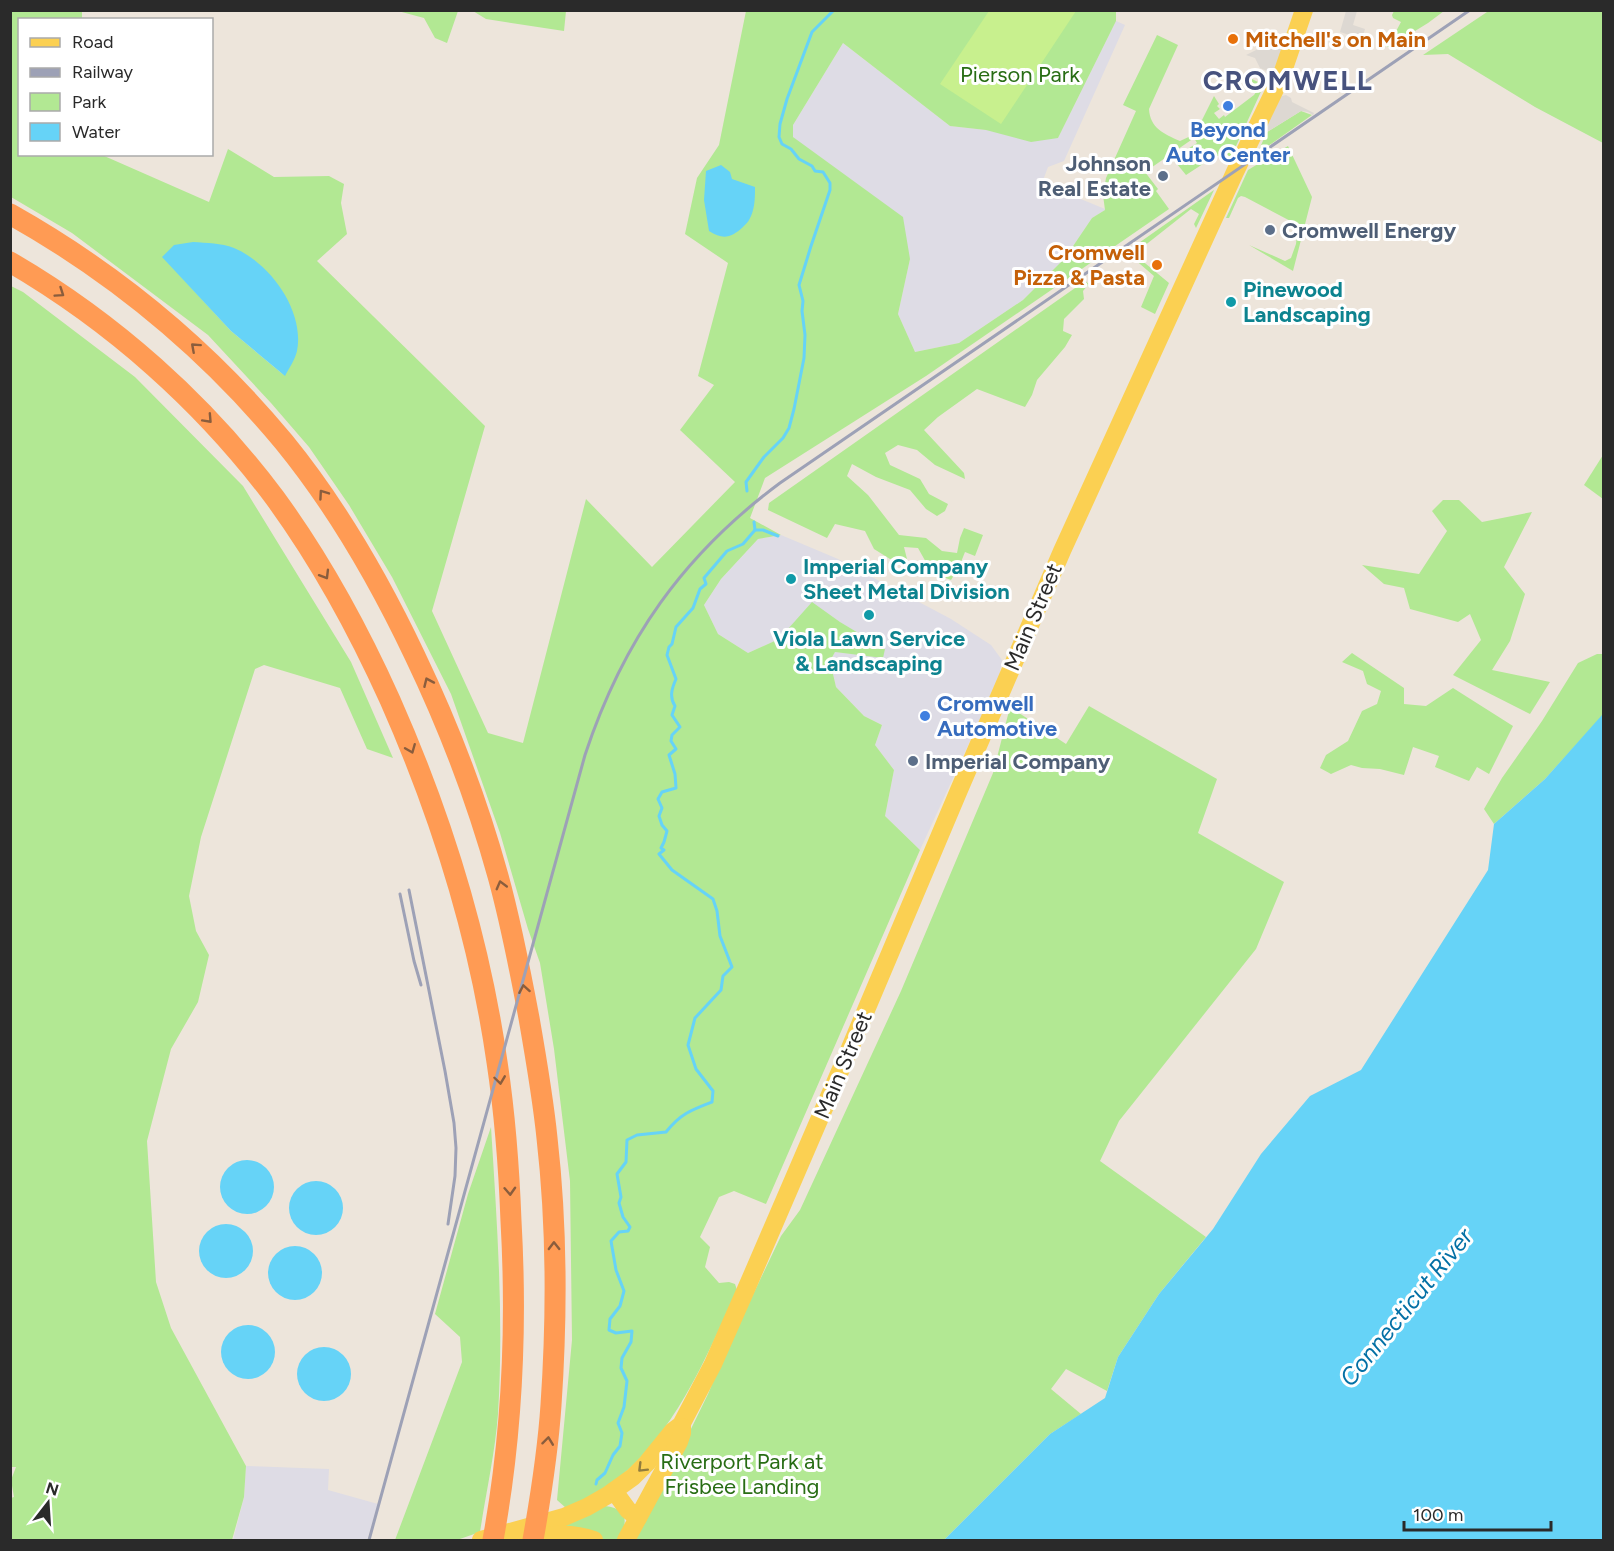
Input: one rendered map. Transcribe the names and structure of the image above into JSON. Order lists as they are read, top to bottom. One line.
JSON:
{"streets":{"main road":["Main Street"]},"districts":["CROMWELL"],"water":["Connecticut River"],"parks":["Pierson Park","Riverport Park at Frisbee Landing"],"places":["Mitchell's on Main","Beyond Auto Center","Johnson Real Estate","Cromwell Energy","Cromwell Pizza & Pasta","Pinewood Landscaping","Imperial Company Sheet Metal Division","Viola Lawn Service & Landscaping","Cromwell Automotive","Imperial Company"],"legend":["Road","Railway","Park","Water"],"scale_bar":"100 m","north":"top"}
